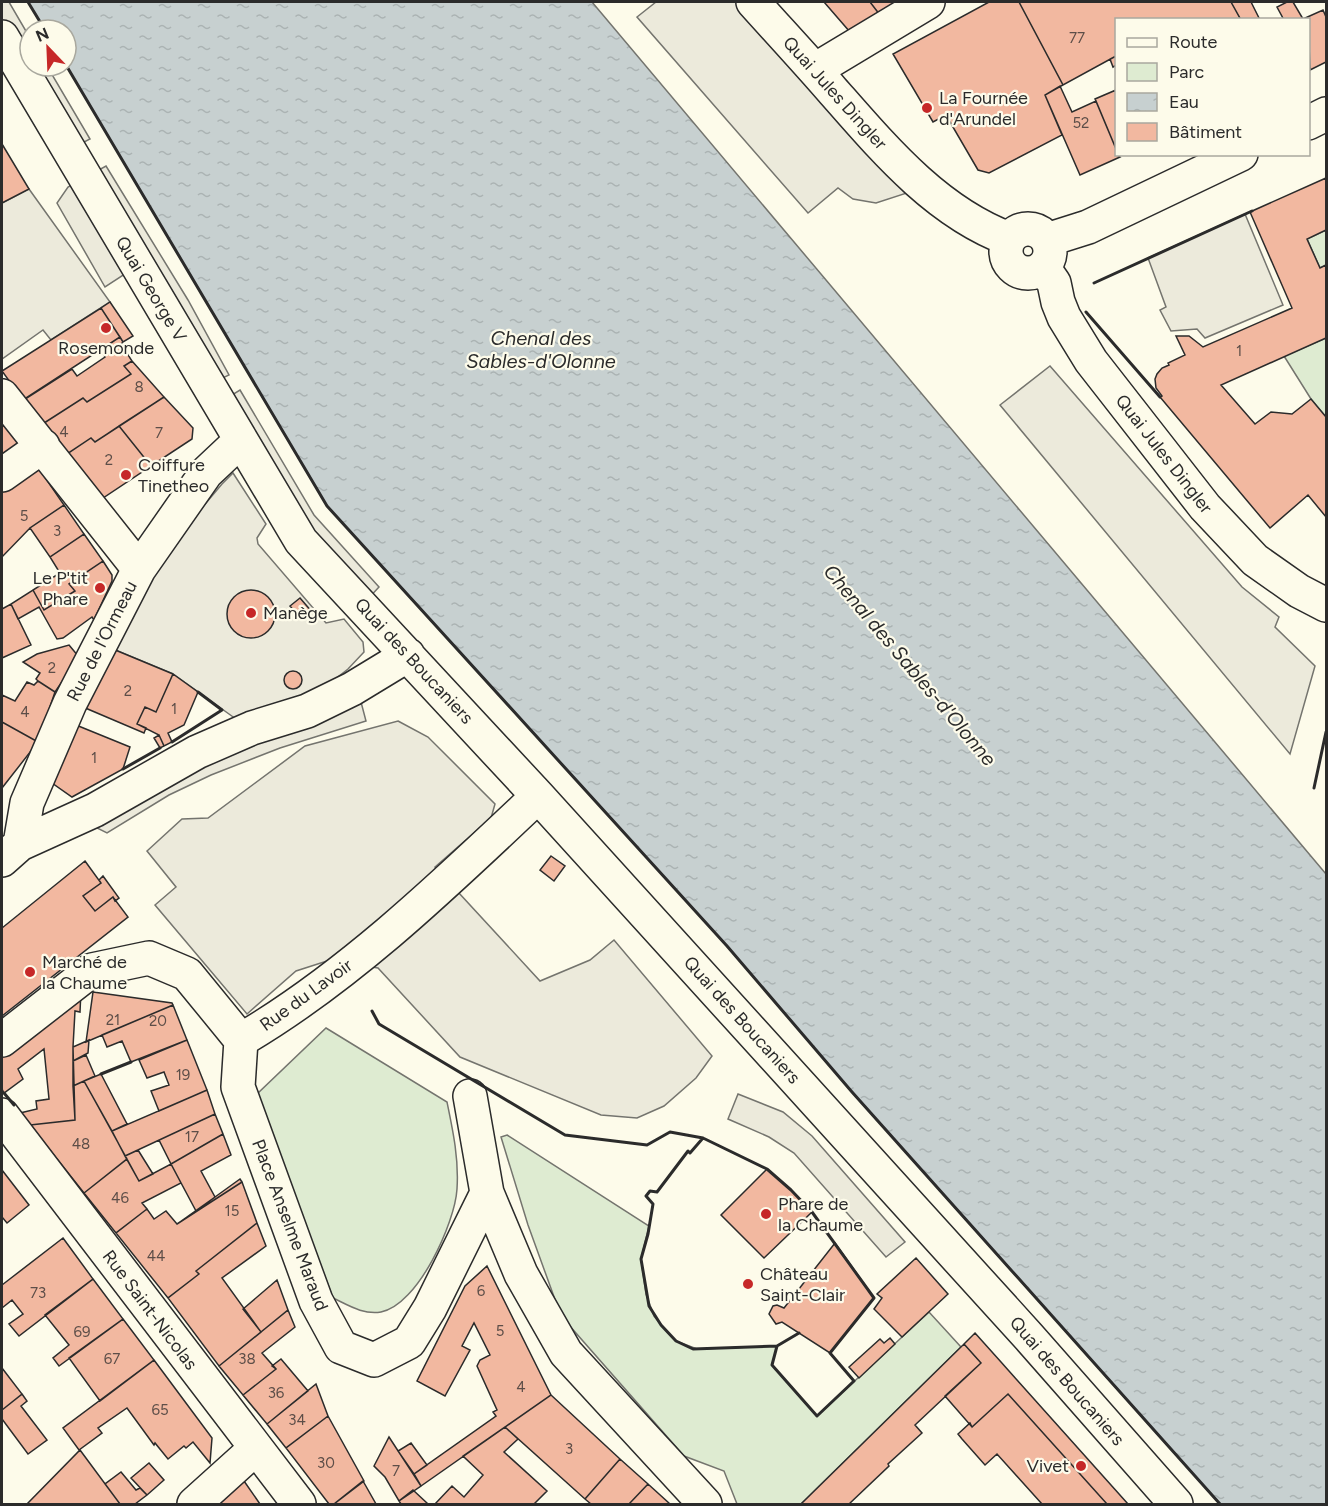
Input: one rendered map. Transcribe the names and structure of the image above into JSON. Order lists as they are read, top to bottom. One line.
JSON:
{"streets":{"street":["Quai Jules Dingler","Quai George V","Rue de l'Ormeau","Quai des Boucaniers","Rue du Lavoir","Place Anselme Maraud","Rue Saint-Nicolas"]},"crossings":[["Quai George V","Rue de l'Ormeau"],["Quai George V","Quai des Boucaniers"],["Quai des Boucaniers","Rue du Lavoir"],["Rue du Lavoir","Place Anselme Maraud"]],"water":["Chenal des Sables-d'Olonne"],"places":["La Fournée d'Arundel","Rosemonde","Coiffure Tinetheo","Le P'tit Phare","Manège","Marché de la Chaume","Phare de la Chaume","Château Saint-Clair","Vivet"],"house_numbers":["77","52","1","8","4","7","2","5","3","2","2","1","4","1","21","20","19","17","48","46","15","44","6","73","5","69","67","38","4","36","65","34","3","30","7"],"legend":["Route","Parc","Eau","Bâtiment"],"north":"top left"}
